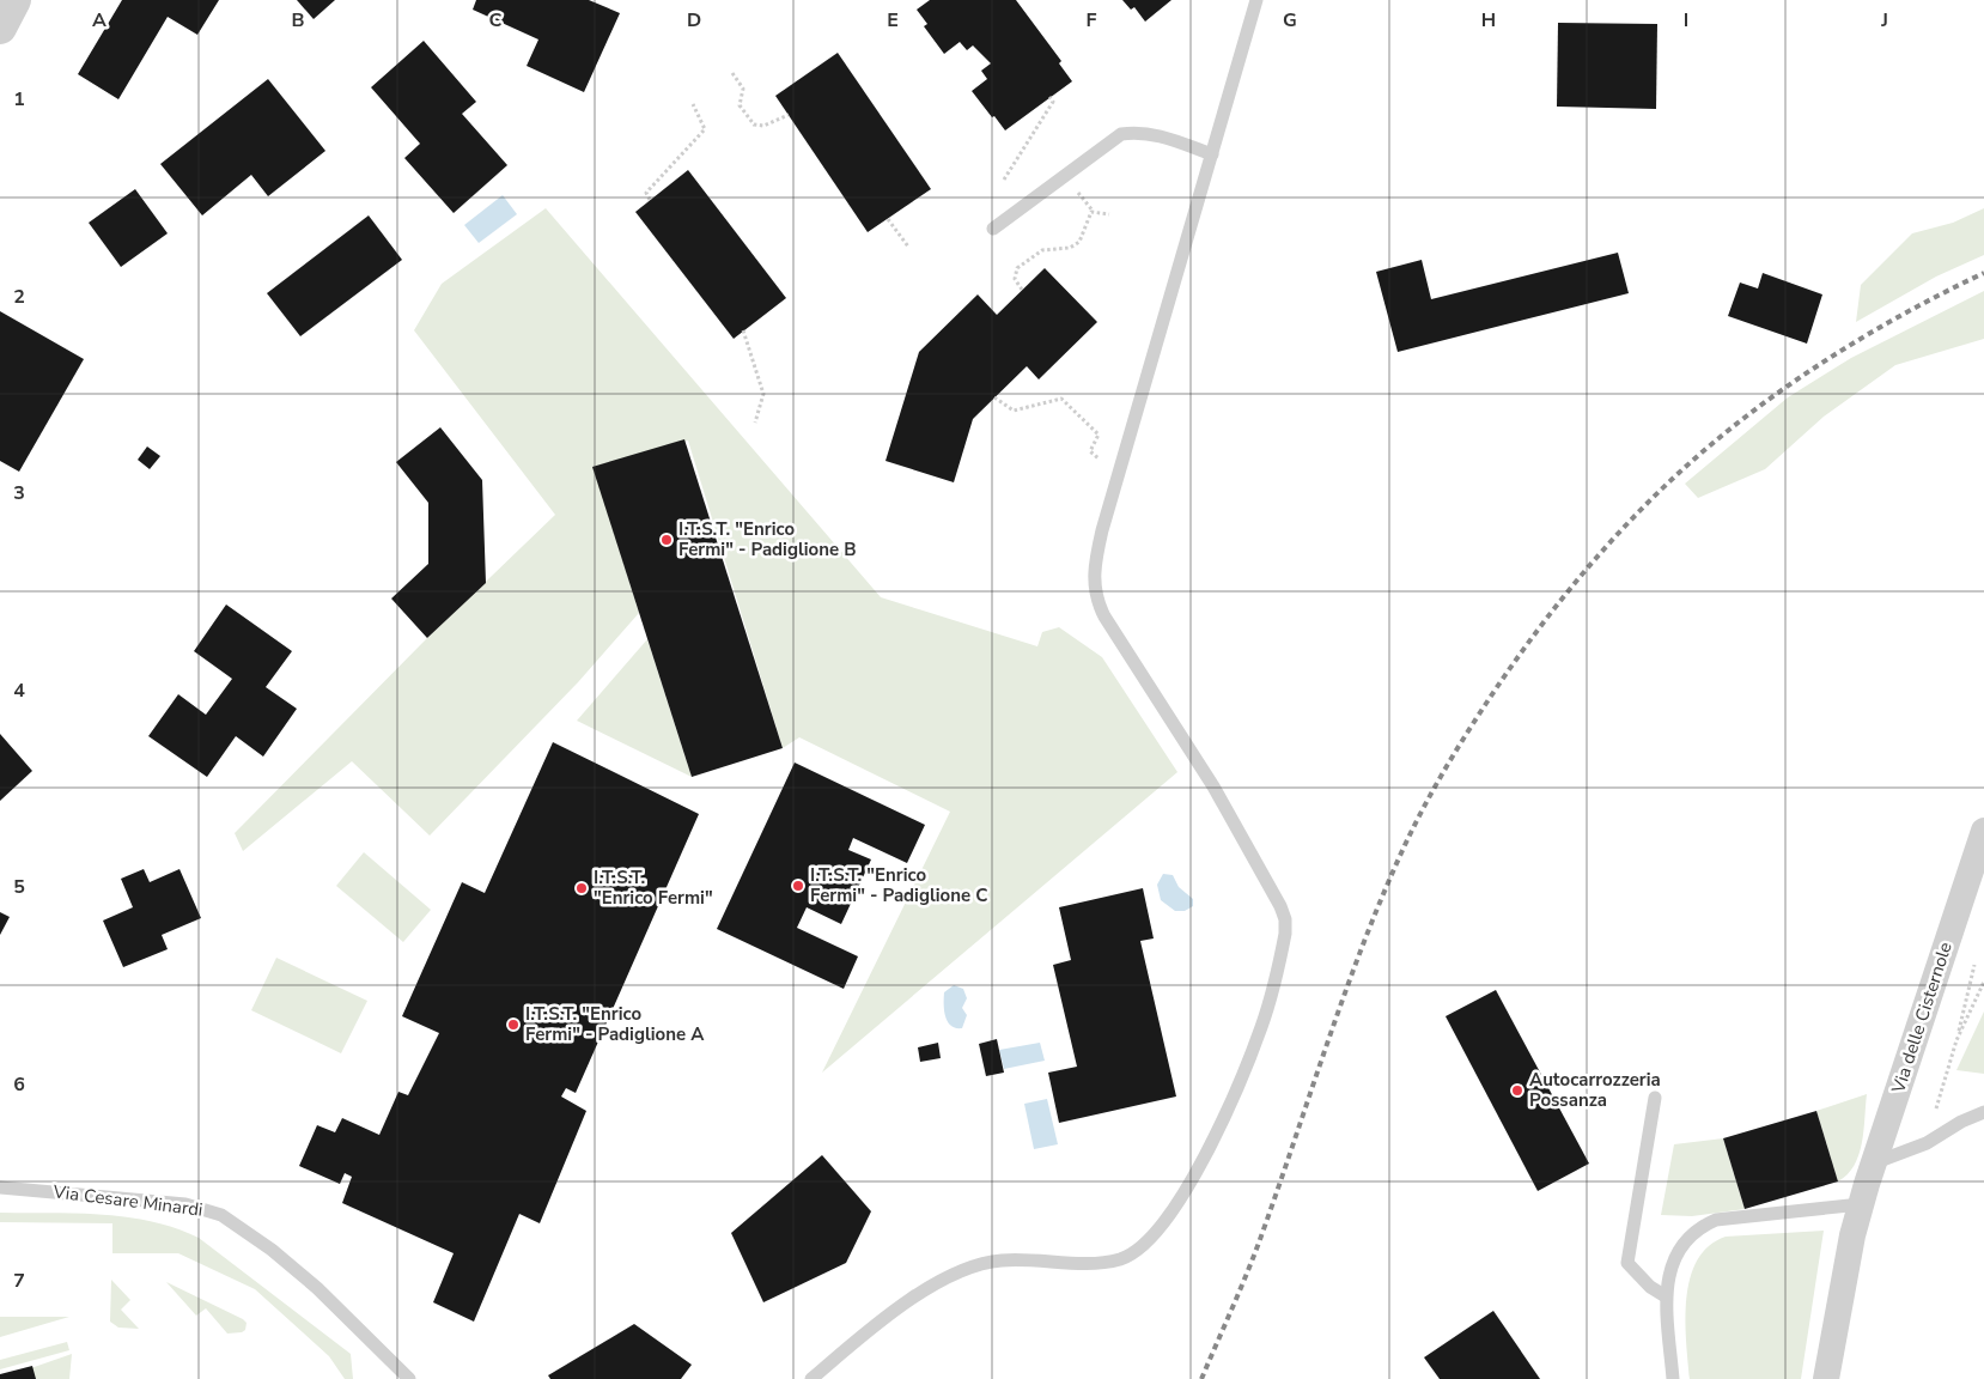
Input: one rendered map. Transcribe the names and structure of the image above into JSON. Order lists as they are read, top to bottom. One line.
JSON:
{"streets":{"street":["Via delle Cisternole"],"lane":["Via Cesare Minardi"]},"places":["I.T.S.T. \"Enrico Fermi\" - Padiglione B","I.T.S.T. \"Enrico Fermi\" - Padiglione C","I.T.S.T. \"Enrico Fermi\"","I.T.S.T. \"Enrico Fermi\" - Padiglione A","Autocarrozzeria Possanza"],"grid":{"columns":["A","B","C","D","E","F","G","H","I","J"],"rows":["1","2","3","4","5","6","7"]}}
